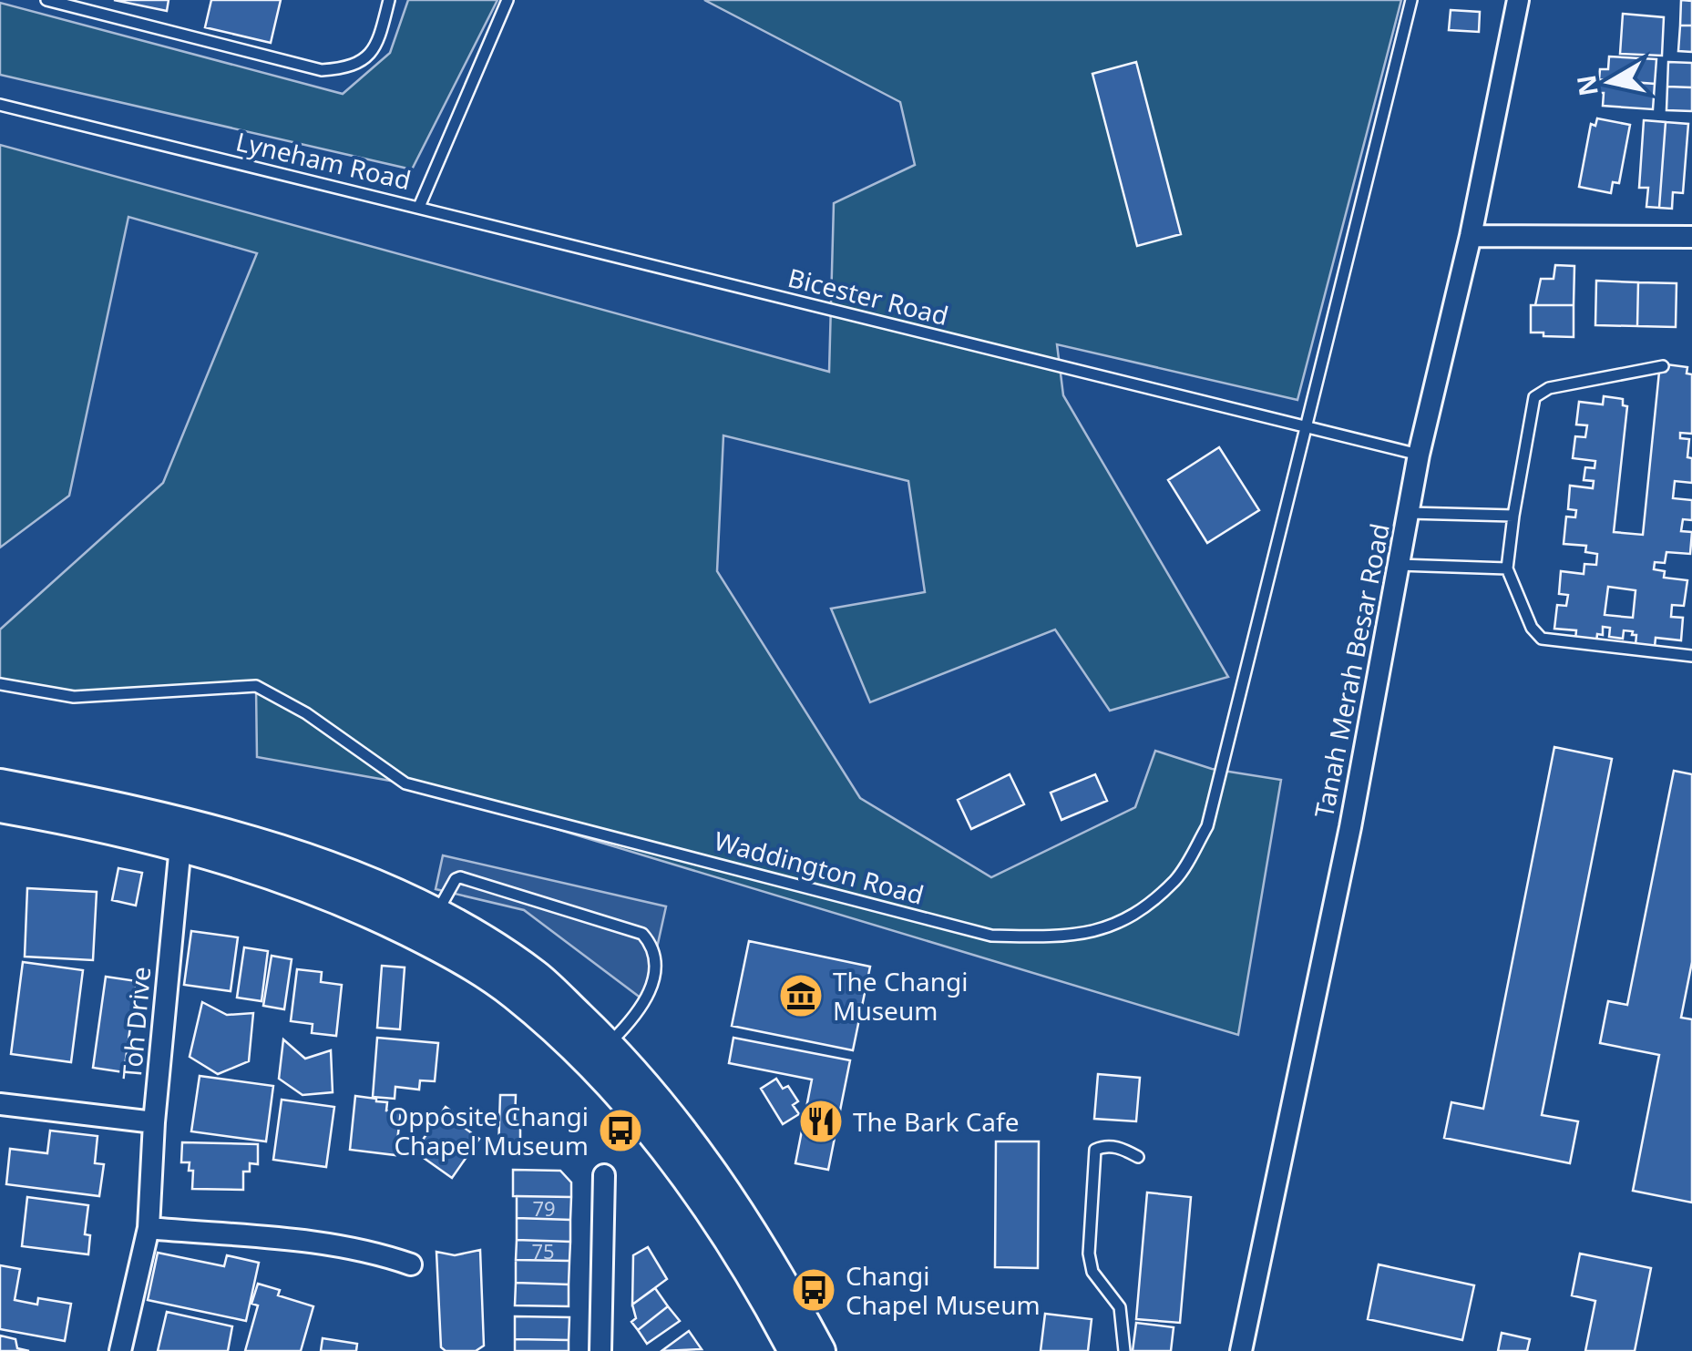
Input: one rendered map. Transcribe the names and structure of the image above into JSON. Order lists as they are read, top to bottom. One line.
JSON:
{"streets":{"street":["Tanah Merah Besar Road","Toh Drive"],"lane":["Lyneham Road","Bicester Road","Waddington Road"]},"crossings":[["Lyneham Road","Bicester Road"],["Bicester Road","Tanah Merah Besar Road"],["Bicester Road","Waddington Road"]],"places":{"museum":["The Changi Museum"],"restaurant":["The Bark Cafe"],"bus stop":["Opposite Changi Chapel Museum","Changi Chapel Museum"]},"house_numbers":["79","75"],"north":"left"}
